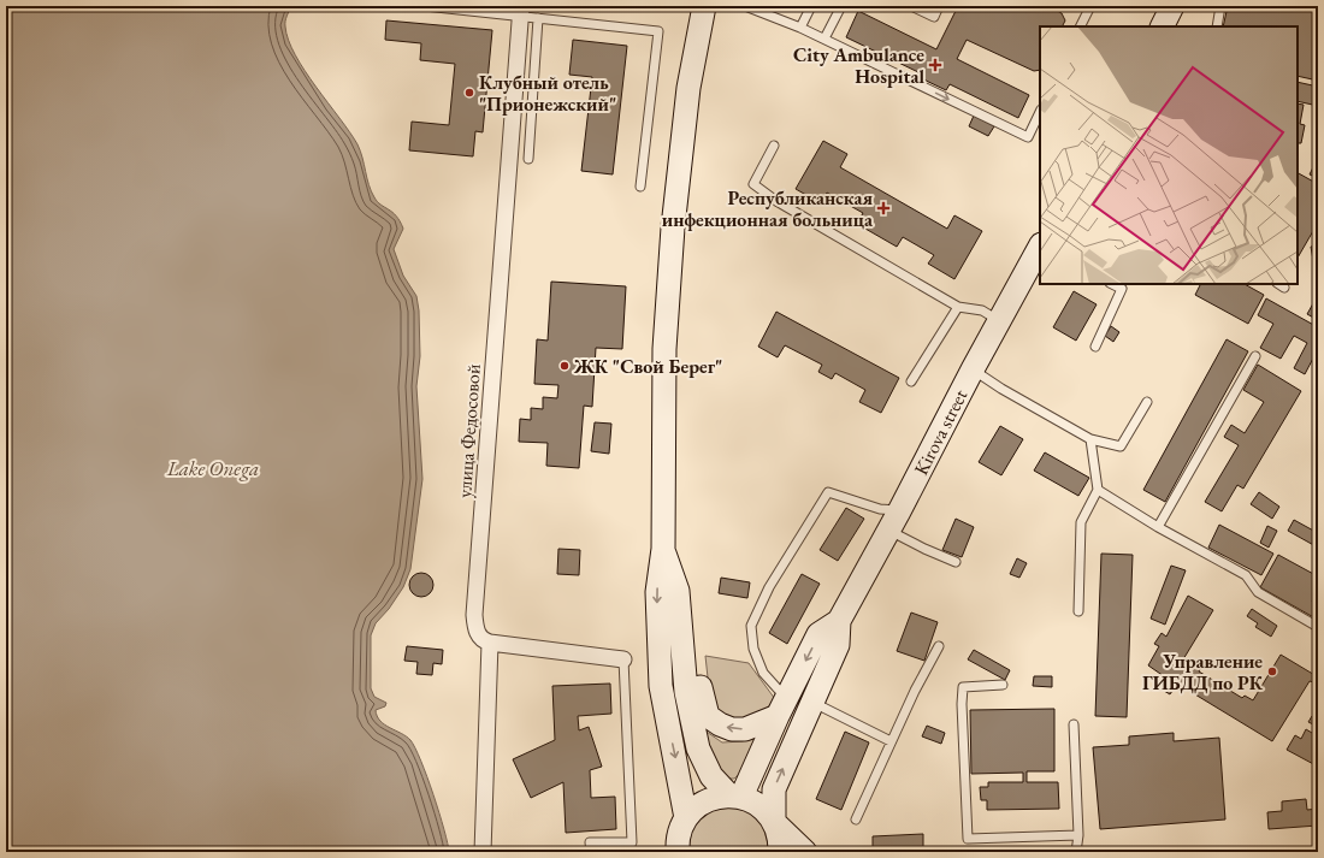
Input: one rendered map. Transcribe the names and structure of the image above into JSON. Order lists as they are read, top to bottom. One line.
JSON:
{"streets":{"main road":["Kirova street"],"street":["улица Федосовой"]},"water":["Lake Onega"],"places":{"health":["City Ambulance Hospital","Республиканская инфекционная больница"],"other":["Клубный отель \"Прионежский\"","ЖК \"Свой Берег\"","Управление ГИБДД по РК"]}}
